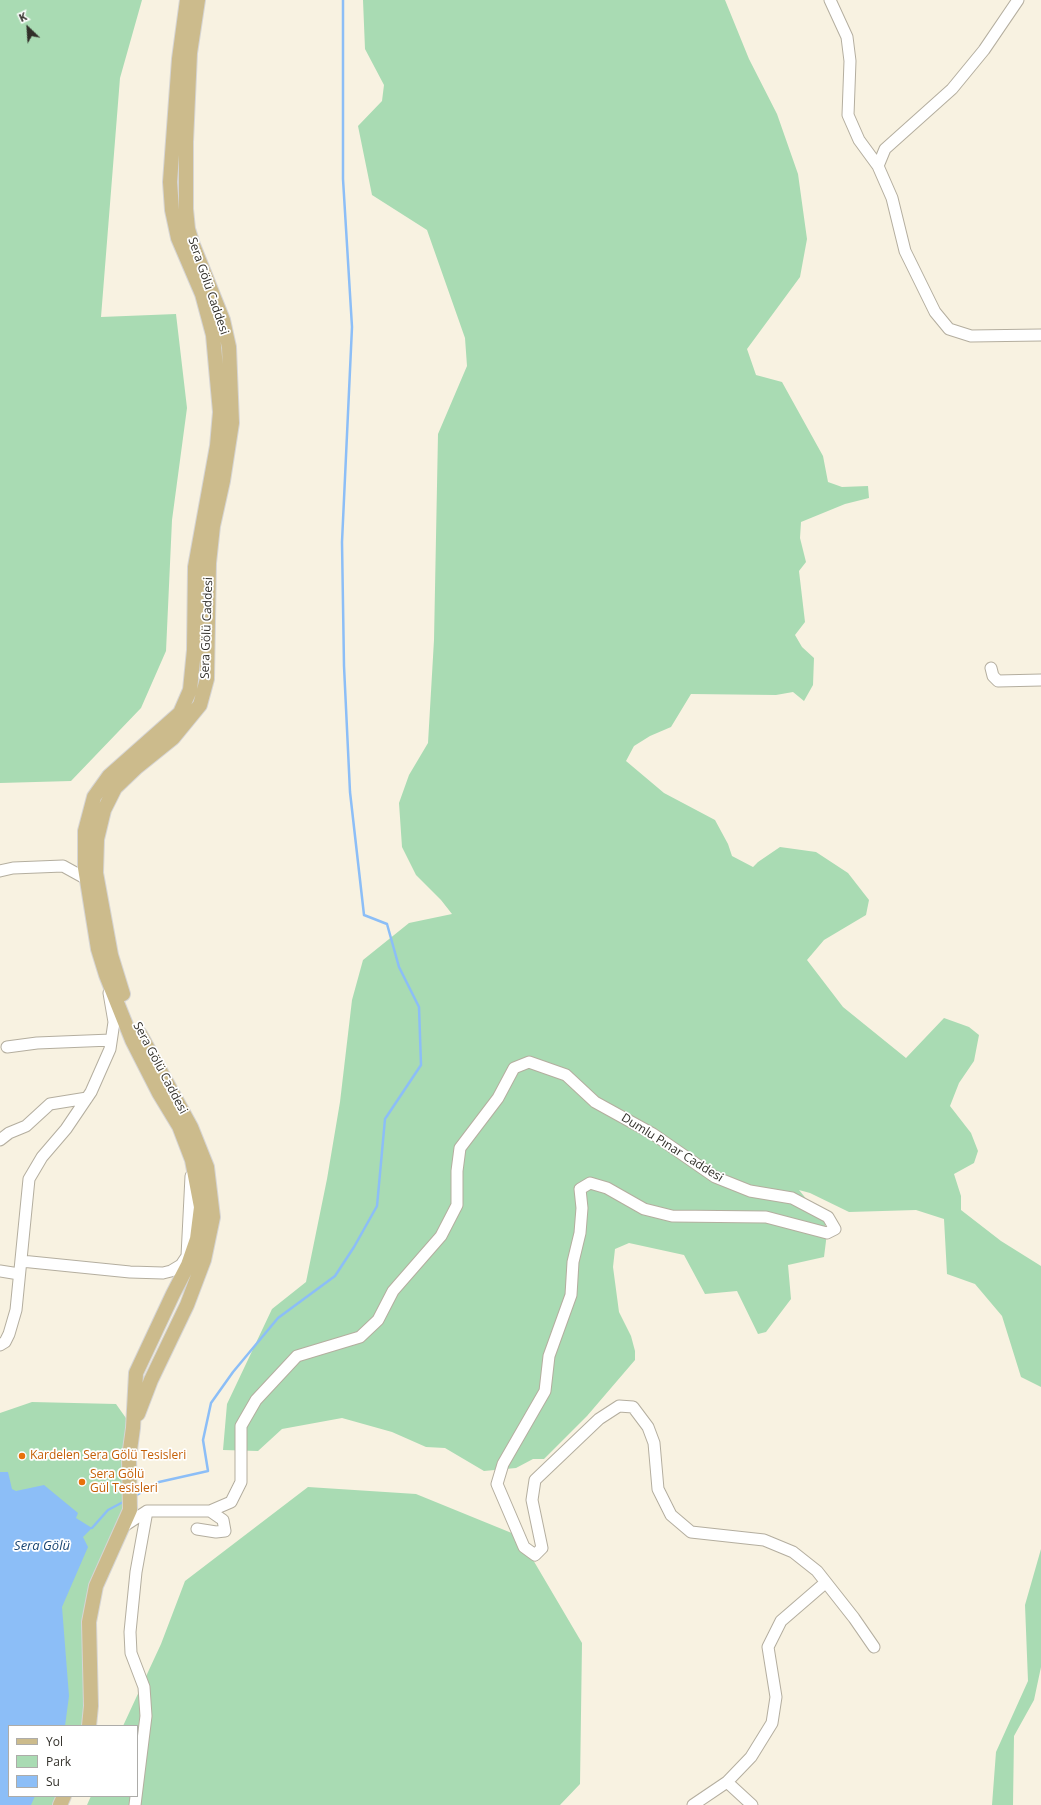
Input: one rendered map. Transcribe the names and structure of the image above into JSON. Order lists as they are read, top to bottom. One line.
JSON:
{"streets":{"main road":["Sera Gölü Caddesi"],"street":["Dumlu Pınar Caddesi"]},"water":["Sera Gölü"],"places":["Kardelen Sera Gölü Tesisleri","Sera Gölü Gül Tesisleri"],"legend":["Yol","Park","Su"],"north":"top left"}
